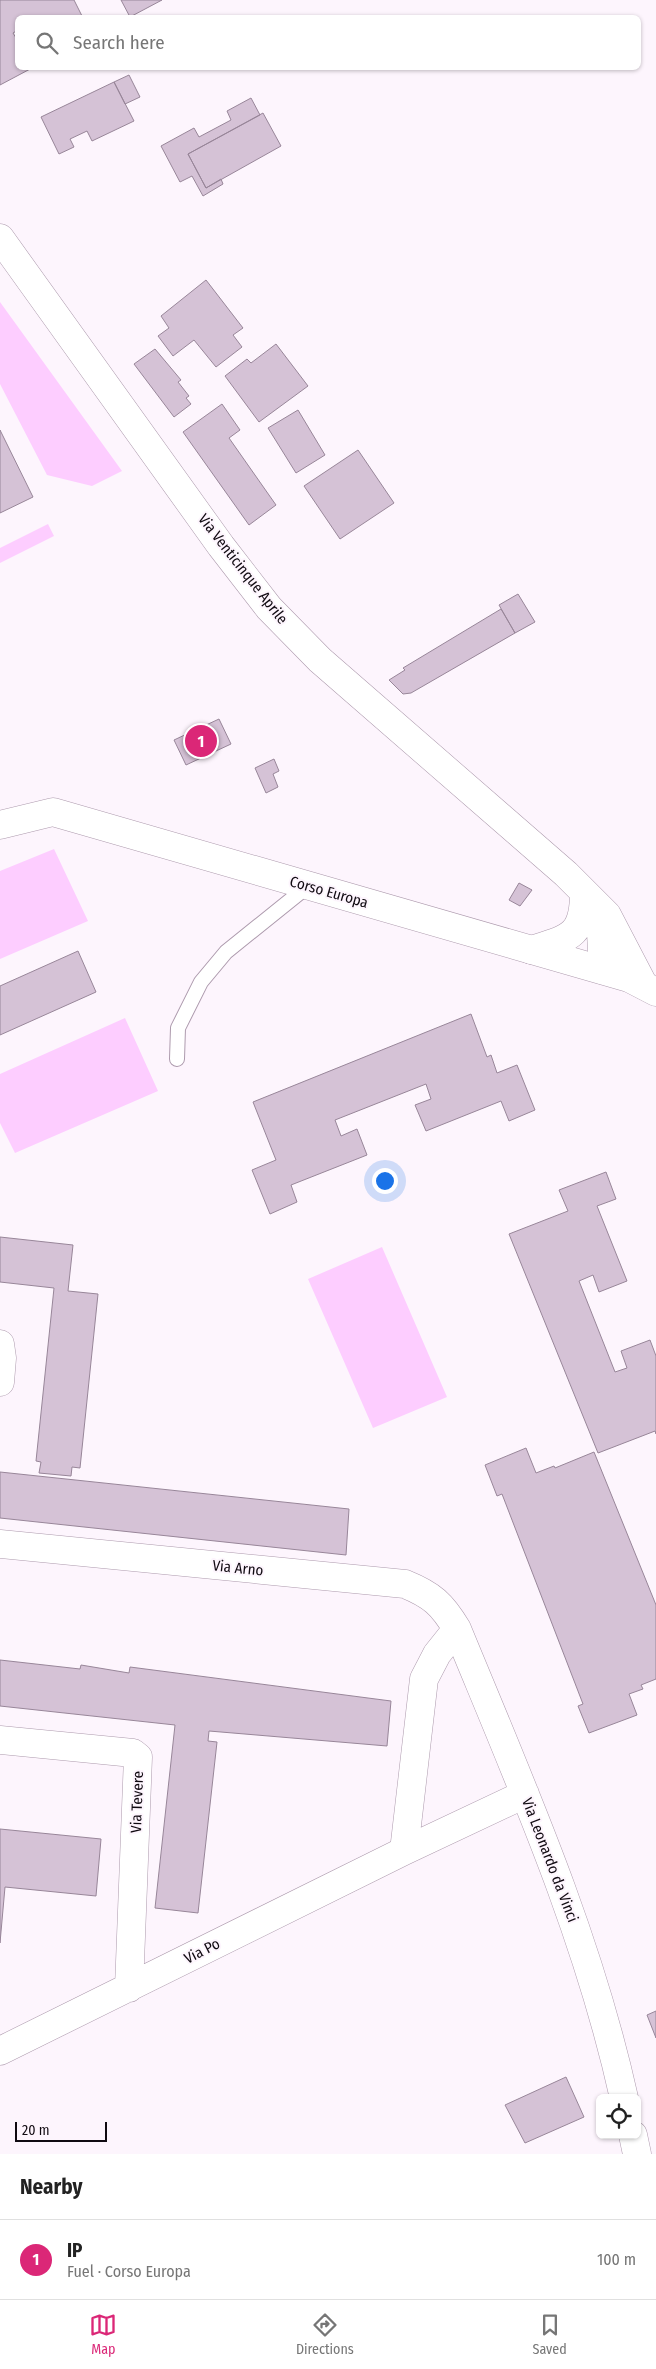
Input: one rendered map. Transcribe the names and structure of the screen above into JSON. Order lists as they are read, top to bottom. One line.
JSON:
{"streets":{"street":["Via Venticinque Aprile","Corso Europa","Via Arno","Via Tevere","Via Leonardo da Vinci","Via Po"]},"crossings":[["Via Venticinque Aprile","Corso Europa"],["Via Arno","Via Leonardo da Vinci"],["Via Tevere","Via Po"],["Via Leonardo da Vinci","Via Po"]],"scale_bar":"20 m","page":{"search":"Search here","pins":"1","scale":"20 m","heading":"Nearby","list":[{"mark":"1","name":"IP","note":"Fuel · Corso Europa","value":"100 m"}],"nav":["Map","Directions","Saved"]}}
